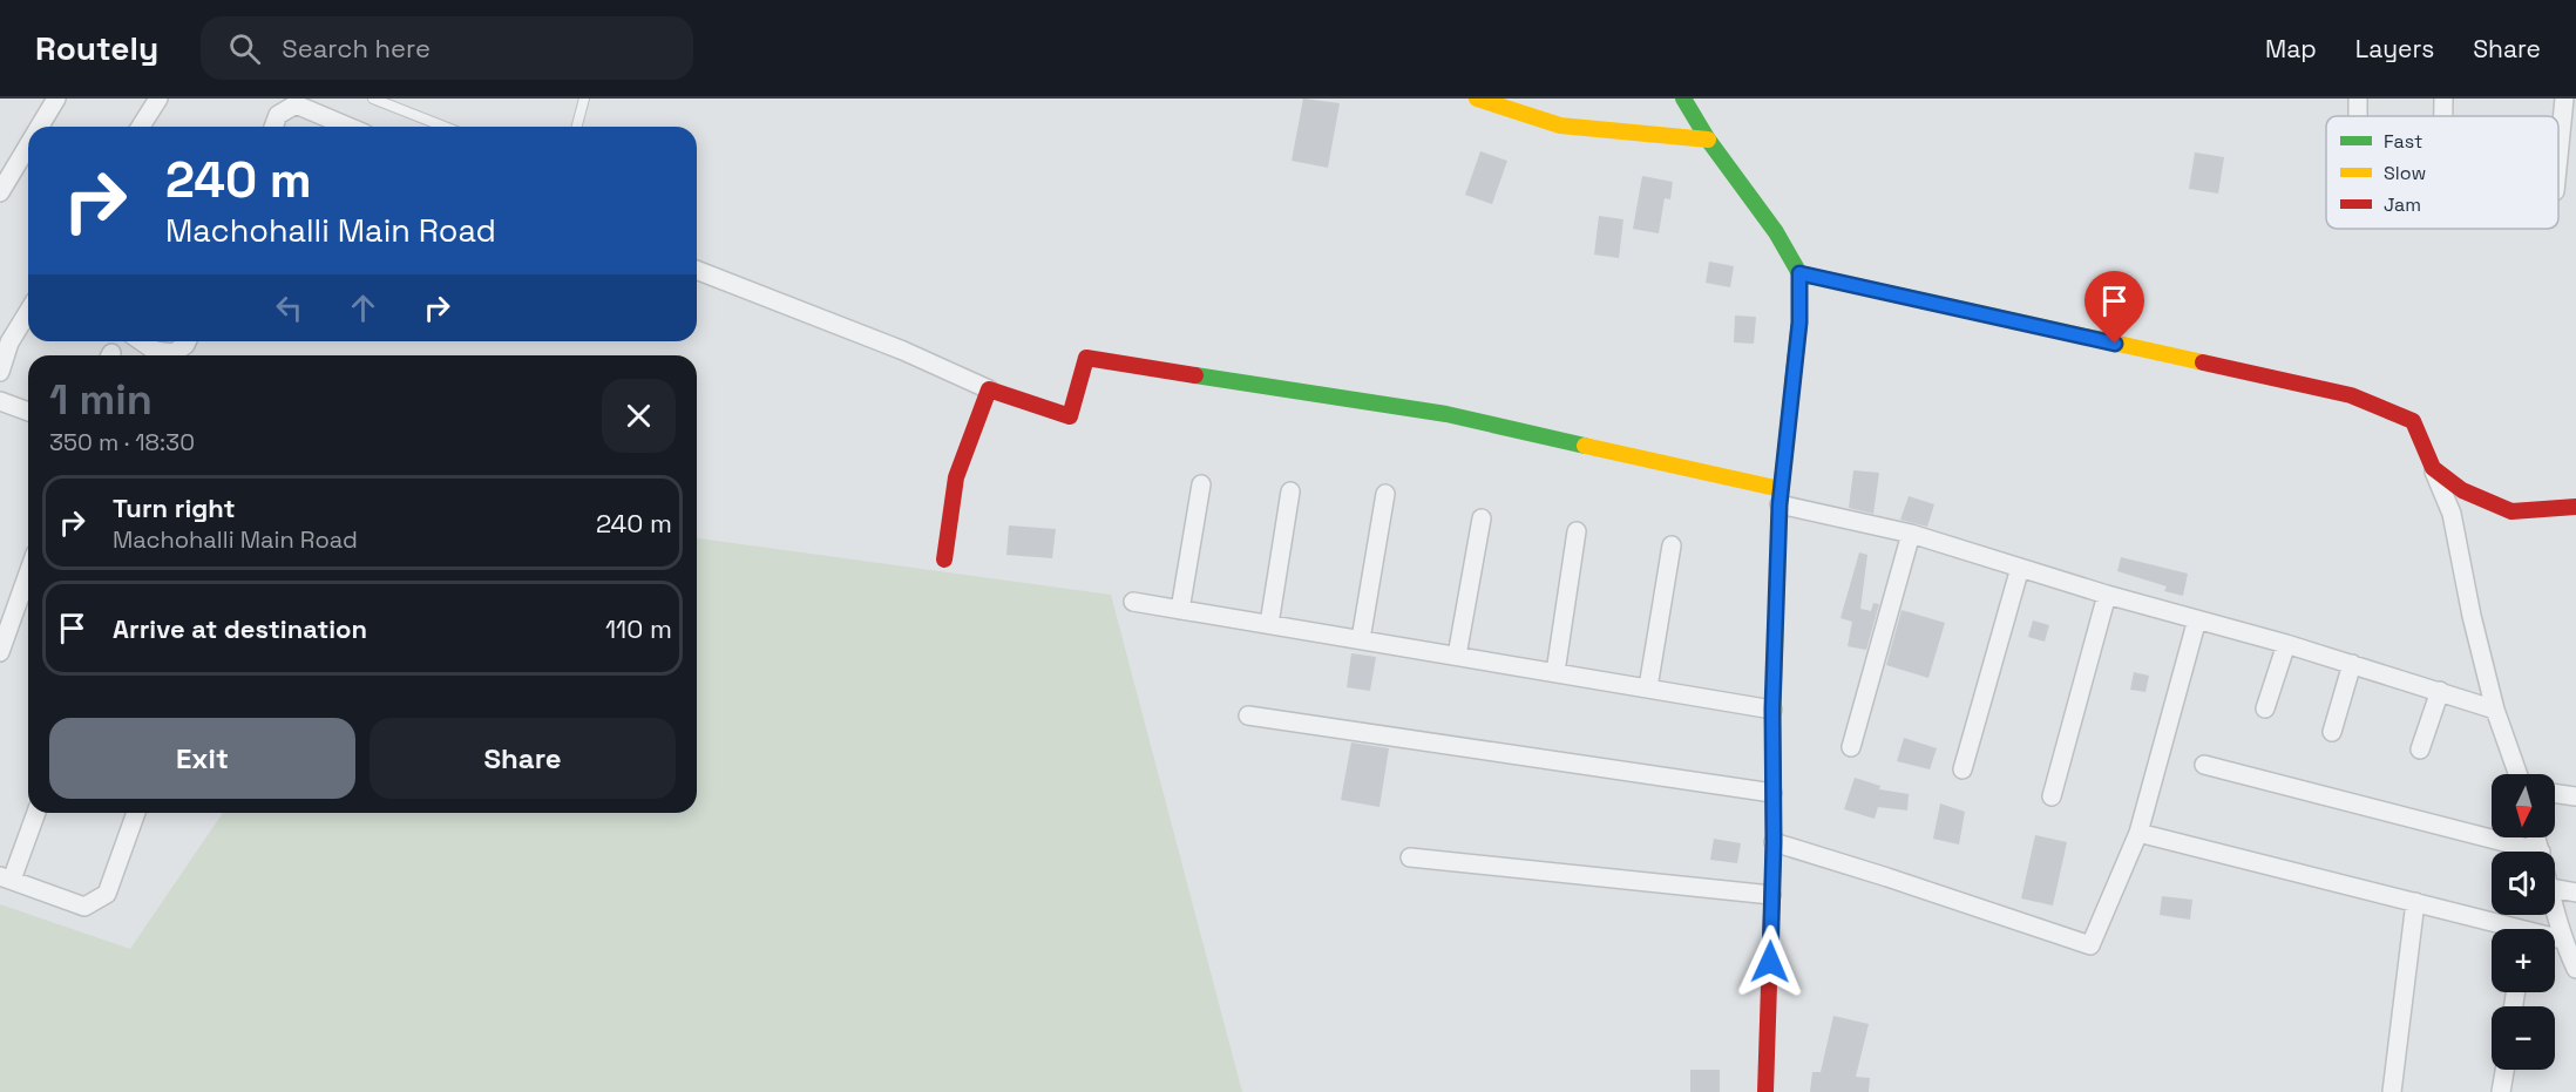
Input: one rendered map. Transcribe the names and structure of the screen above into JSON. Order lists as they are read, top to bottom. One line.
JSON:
{"legend":["Fast","Slow","Jam"],"north":"bottom","page":{"header":"Routely","search":"Search here","nav":["Map","Layers","Share"],"turn":["240 m","Machohalli Main Road"],"heading":["1 min","350 m · 18:30"],"list":[{"name":"Turn right","note":"Machohalli Main Road","value":"240 m"},{"name":"Arrive at destination","value":"110 m"}],"buttons":["Exit","Share"],"map_buttons":["+","−"]}}
